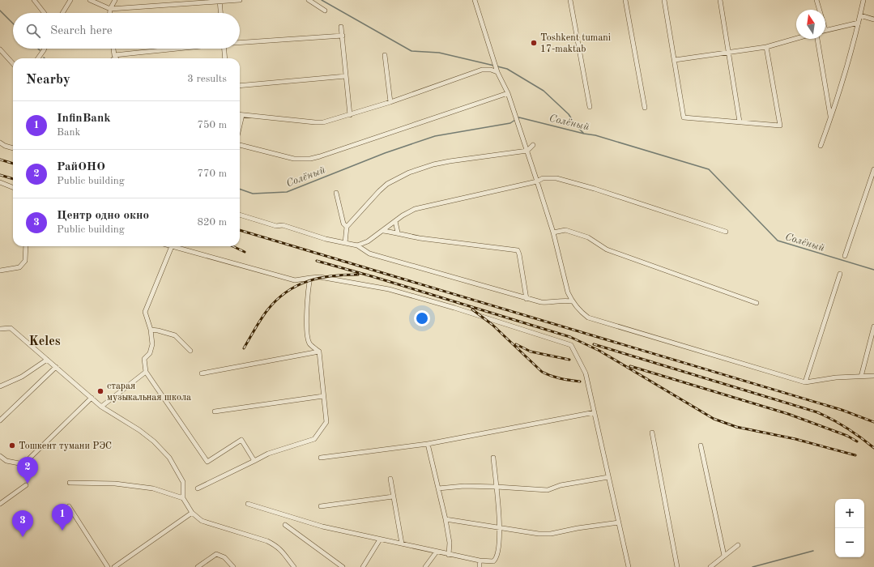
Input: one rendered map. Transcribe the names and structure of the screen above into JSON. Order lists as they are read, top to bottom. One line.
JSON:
{"districts":["Keles"],"water":["Солёный"],"places":["Toshkent tumani 17-maktab","старая музыкальная школа","Тошкент тумани РЭС"],"north":"top","page":{"search":"Search here","heading":["Nearby","3 results"],"list":[{"mark":"1","name":"InfinBank","note":"Bank","value":"750 m"},{"mark":"2","name":"РайОНО","note":"Public building","value":"770 m"},{"mark":"3","name":"Центр одно окно","note":"Public building","value":"820 m"}],"pins":["2","1","3"],"map_buttons":["+","−"]}}
